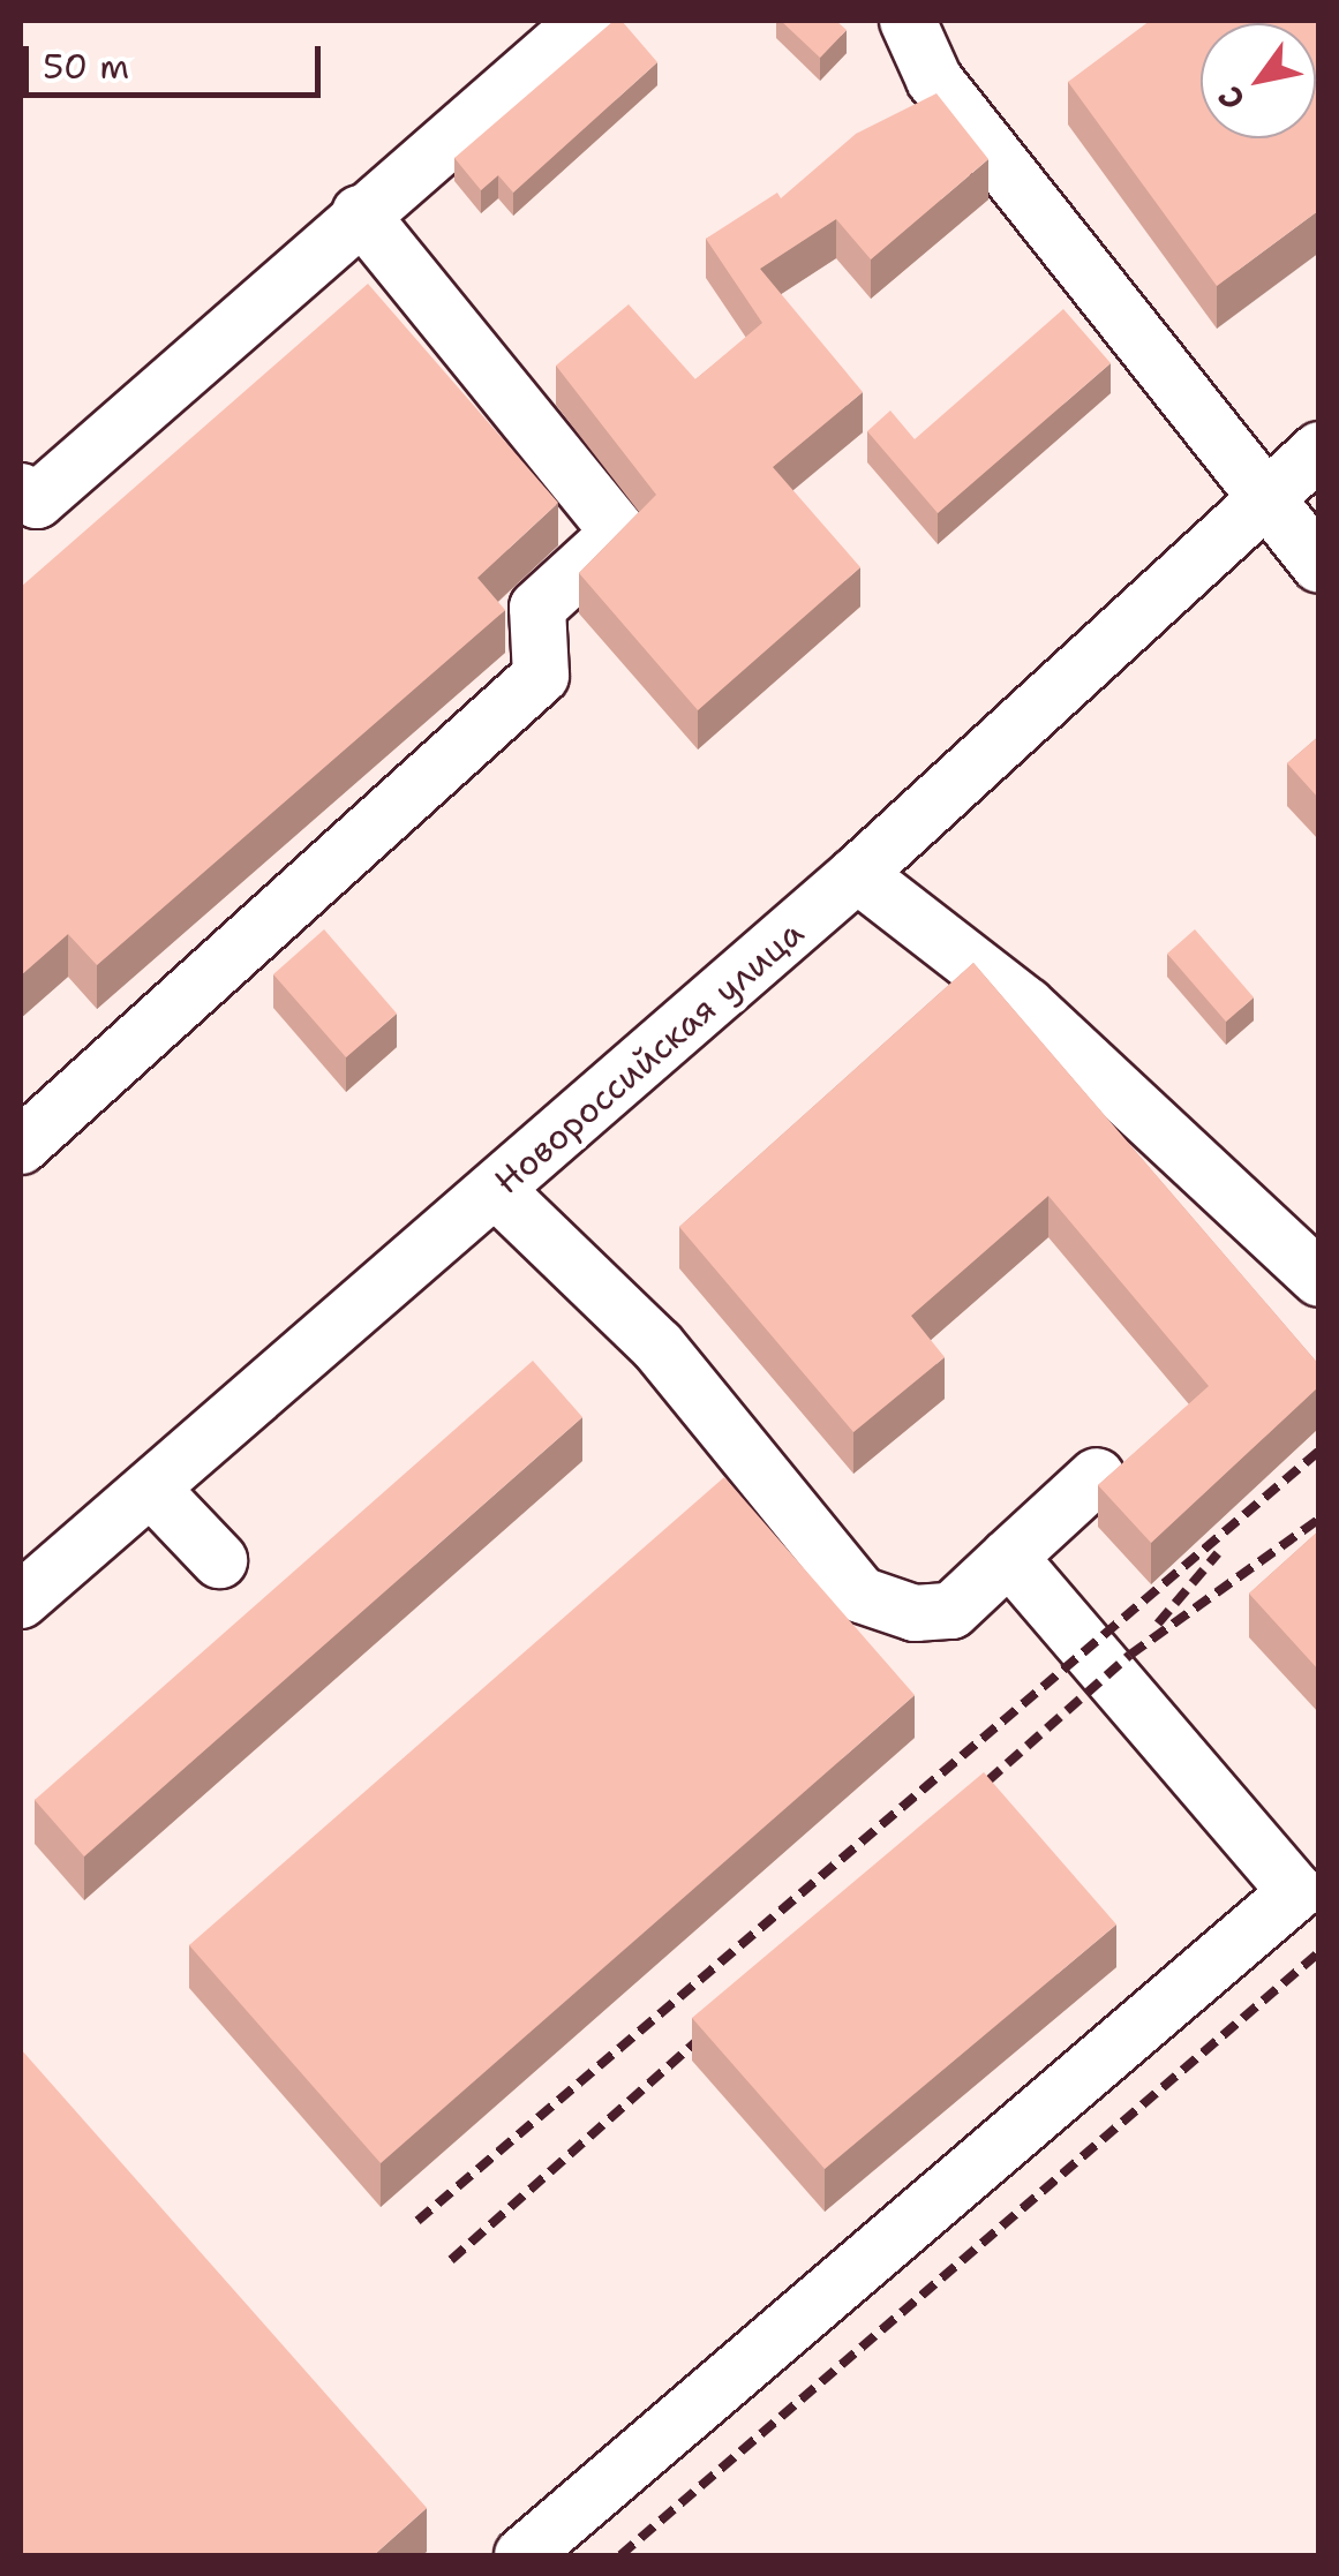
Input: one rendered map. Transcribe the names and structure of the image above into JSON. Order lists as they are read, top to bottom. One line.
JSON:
{"streets":{"street":["Новороссийская улица"]},"scale_bar":"50 m","north":"bottom left"}
